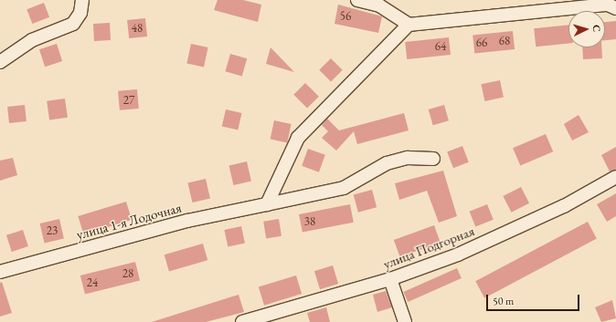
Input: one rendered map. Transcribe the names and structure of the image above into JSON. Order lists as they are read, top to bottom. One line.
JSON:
{"streets":{"street":["улица 1-я Лодочная","улица Подгорная"]},"house_numbers":["56","48","68","66","64","27","38","23","28","24"],"scale_bar":"50 m","north":"right"}
